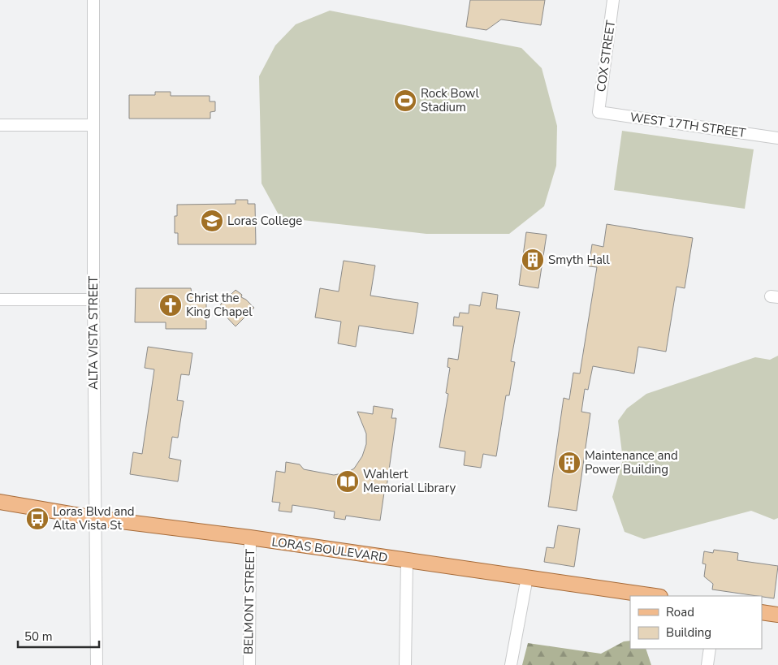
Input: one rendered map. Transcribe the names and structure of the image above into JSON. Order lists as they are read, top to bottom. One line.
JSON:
{"streets":{"main road":["LORAS BOULEVARD"],"street":["COX STREET","WEST 17TH STREET","ALTA VISTA STREET","BELMONT STREET"]},"crossings":[["COX STREET","WEST 17TH STREET"],["ALTA VISTA STREET","LORAS BOULEVARD"],["LORAS BOULEVARD","BELMONT STREET"]],"places":{"sports":["Rock Bowl Stadium"],"school or university":["Loras College"],"building":["Smyth Hall","Maintenance and Power Building"],"church":["Christ the King Chapel"],"library":["Wahlert Memorial Library"],"bus stop":["Loras Blvd and Alta Vista St"]},"legend":["Road","Building"],"scale_bar":"50 m"}
